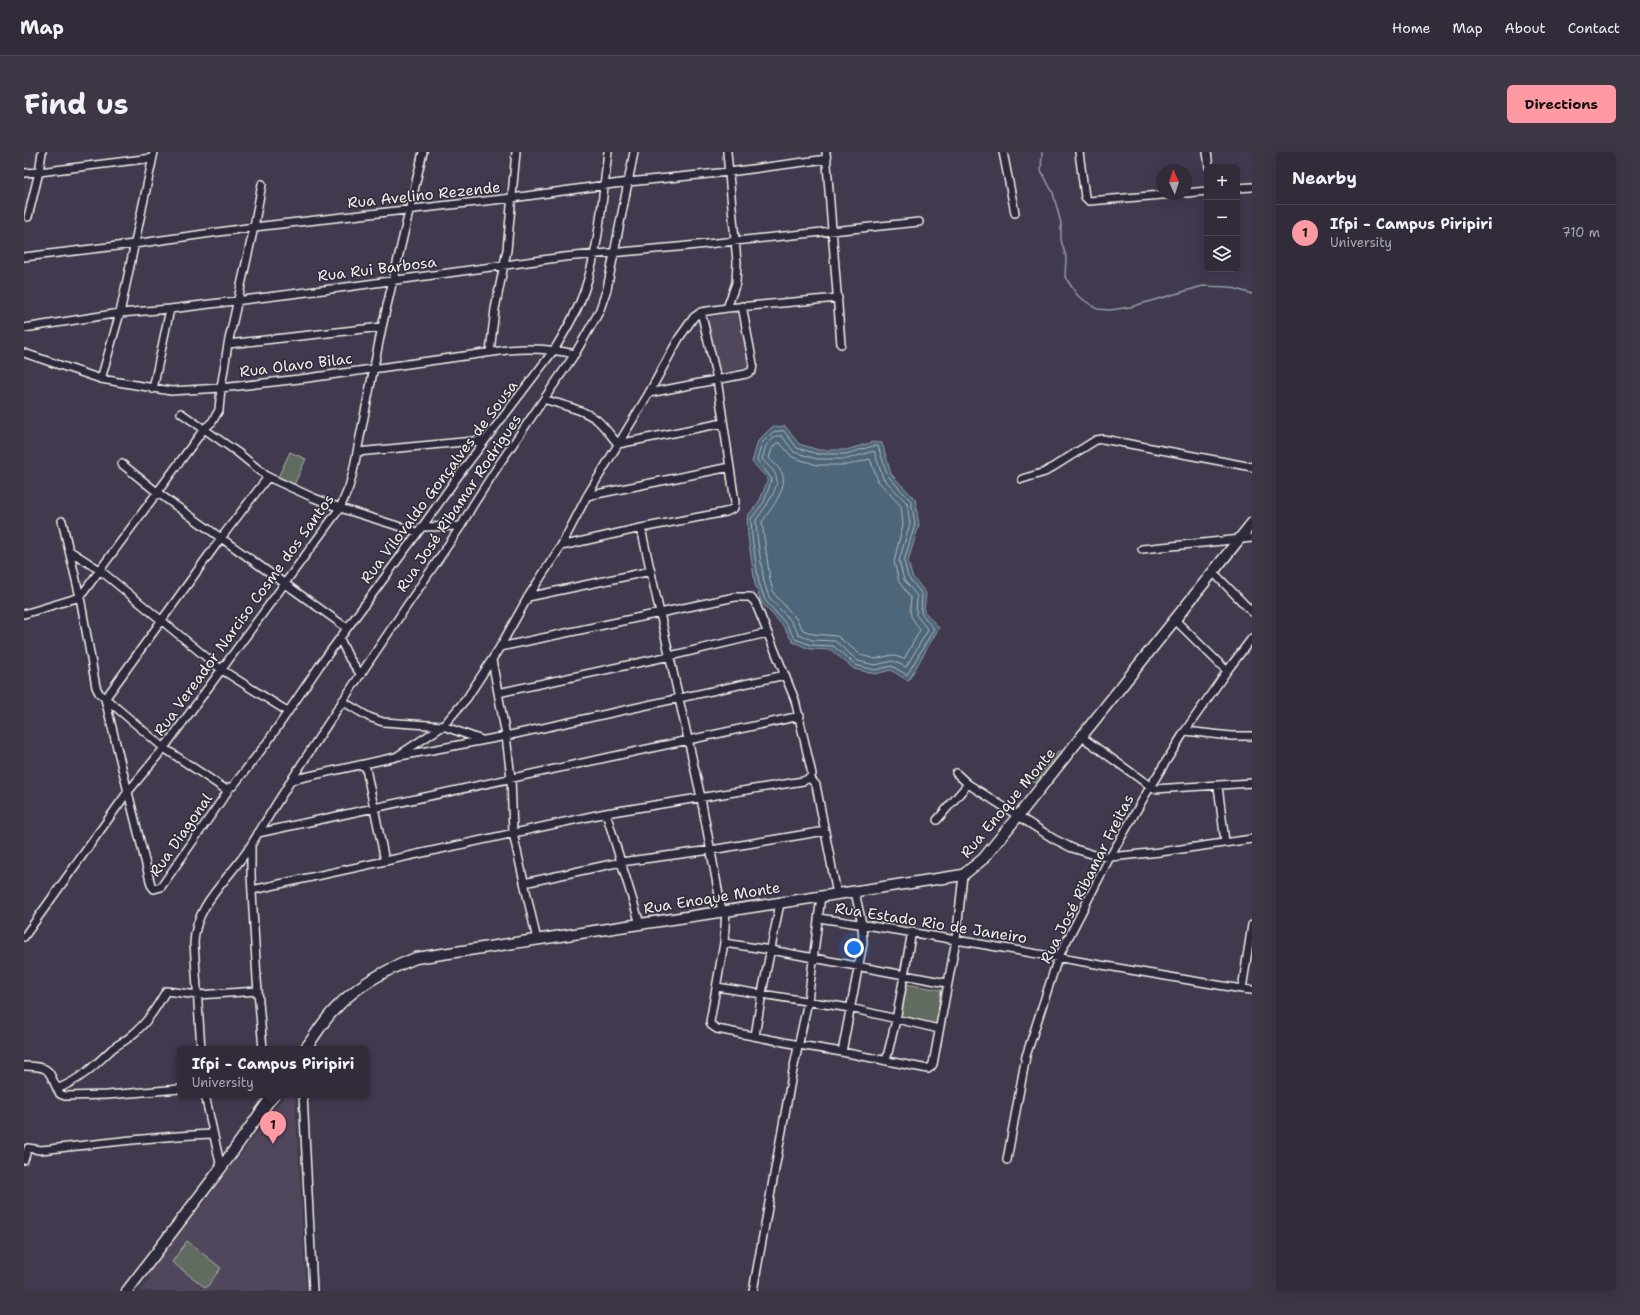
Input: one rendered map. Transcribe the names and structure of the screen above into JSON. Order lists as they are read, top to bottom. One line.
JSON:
{"streets":{"main road":["Rua Enoque Monte"],"street":["Rua Avelino Rezende","Rua Rui Barbosa","Rua Olavo Bilac","Rua Vilovaldo Gonçalves de Sousa","Rua José Ribamar Rodrigues","Rua Vereador Narciso Cosme dos Santos","Rua Diagonal","Rua José Ribamar Freitas","Rua Estado Rio de Janeiro"]},"crossings":[["Rua Avelino Rezende","Rua Vilovaldo Gonçalves de Sousa"],["Rua Avelino Rezende","Rua José Ribamar Rodrigues"],["Rua Avelino Rezende","Rua Vereador Narciso Cosme dos Santos"],["Rua Rui Barbosa","Rua Vilovaldo Gonçalves de Sousa"],["Rua Rui Barbosa","Rua José Ribamar Rodrigues"],["Rua Rui Barbosa","Rua Vereador Narciso Cosme dos Santos"],["Rua Olavo Bilac","Rua Vilovaldo Gonçalves de Sousa"],["Rua Olavo Bilac","Rua José Ribamar Rodrigues"],["Rua Olavo Bilac","Rua Vereador Narciso Cosme dos Santos"],["Rua Vilovaldo Gonçalves de Sousa","Rua Diagonal"],["Rua Vereador Narciso Cosme dos Santos","Rua Diagonal"],["Rua José Ribamar Freitas","Rua Estado Rio de Janeiro"]],"north":"top","page":{"header":"Map","nav":["Home","Map","About","Contact"],"title":"Find us","buttons":"Directions","heading":"Nearby","map_buttons":["+","−"],"list":[{"mark":"1","name":"Ifpi - Campus Piripiri","note":"University","value":"710 m"}],"popup":["Ifpi - Campus Piripiri","University"],"pins":"1"}}
